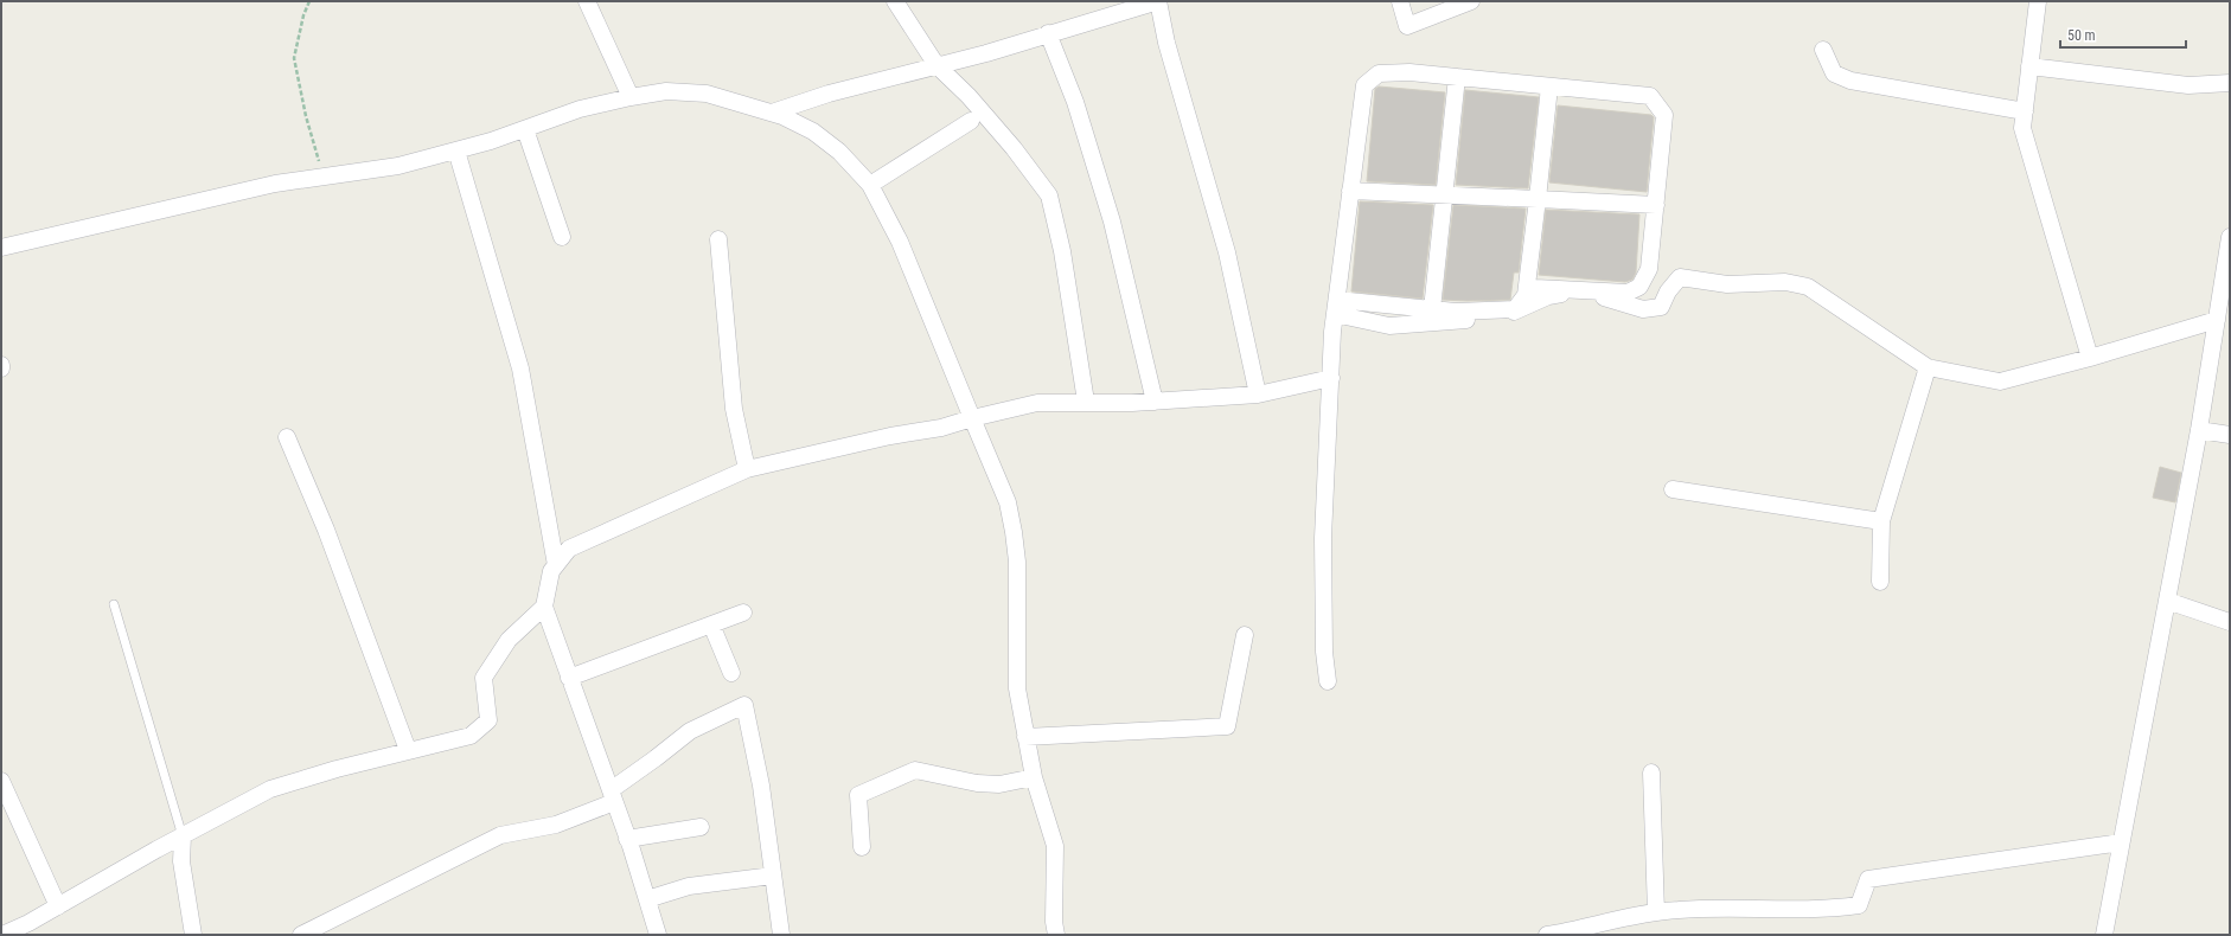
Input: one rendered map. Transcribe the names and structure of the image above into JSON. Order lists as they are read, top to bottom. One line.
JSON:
{"scale_bar":"50 m"}
